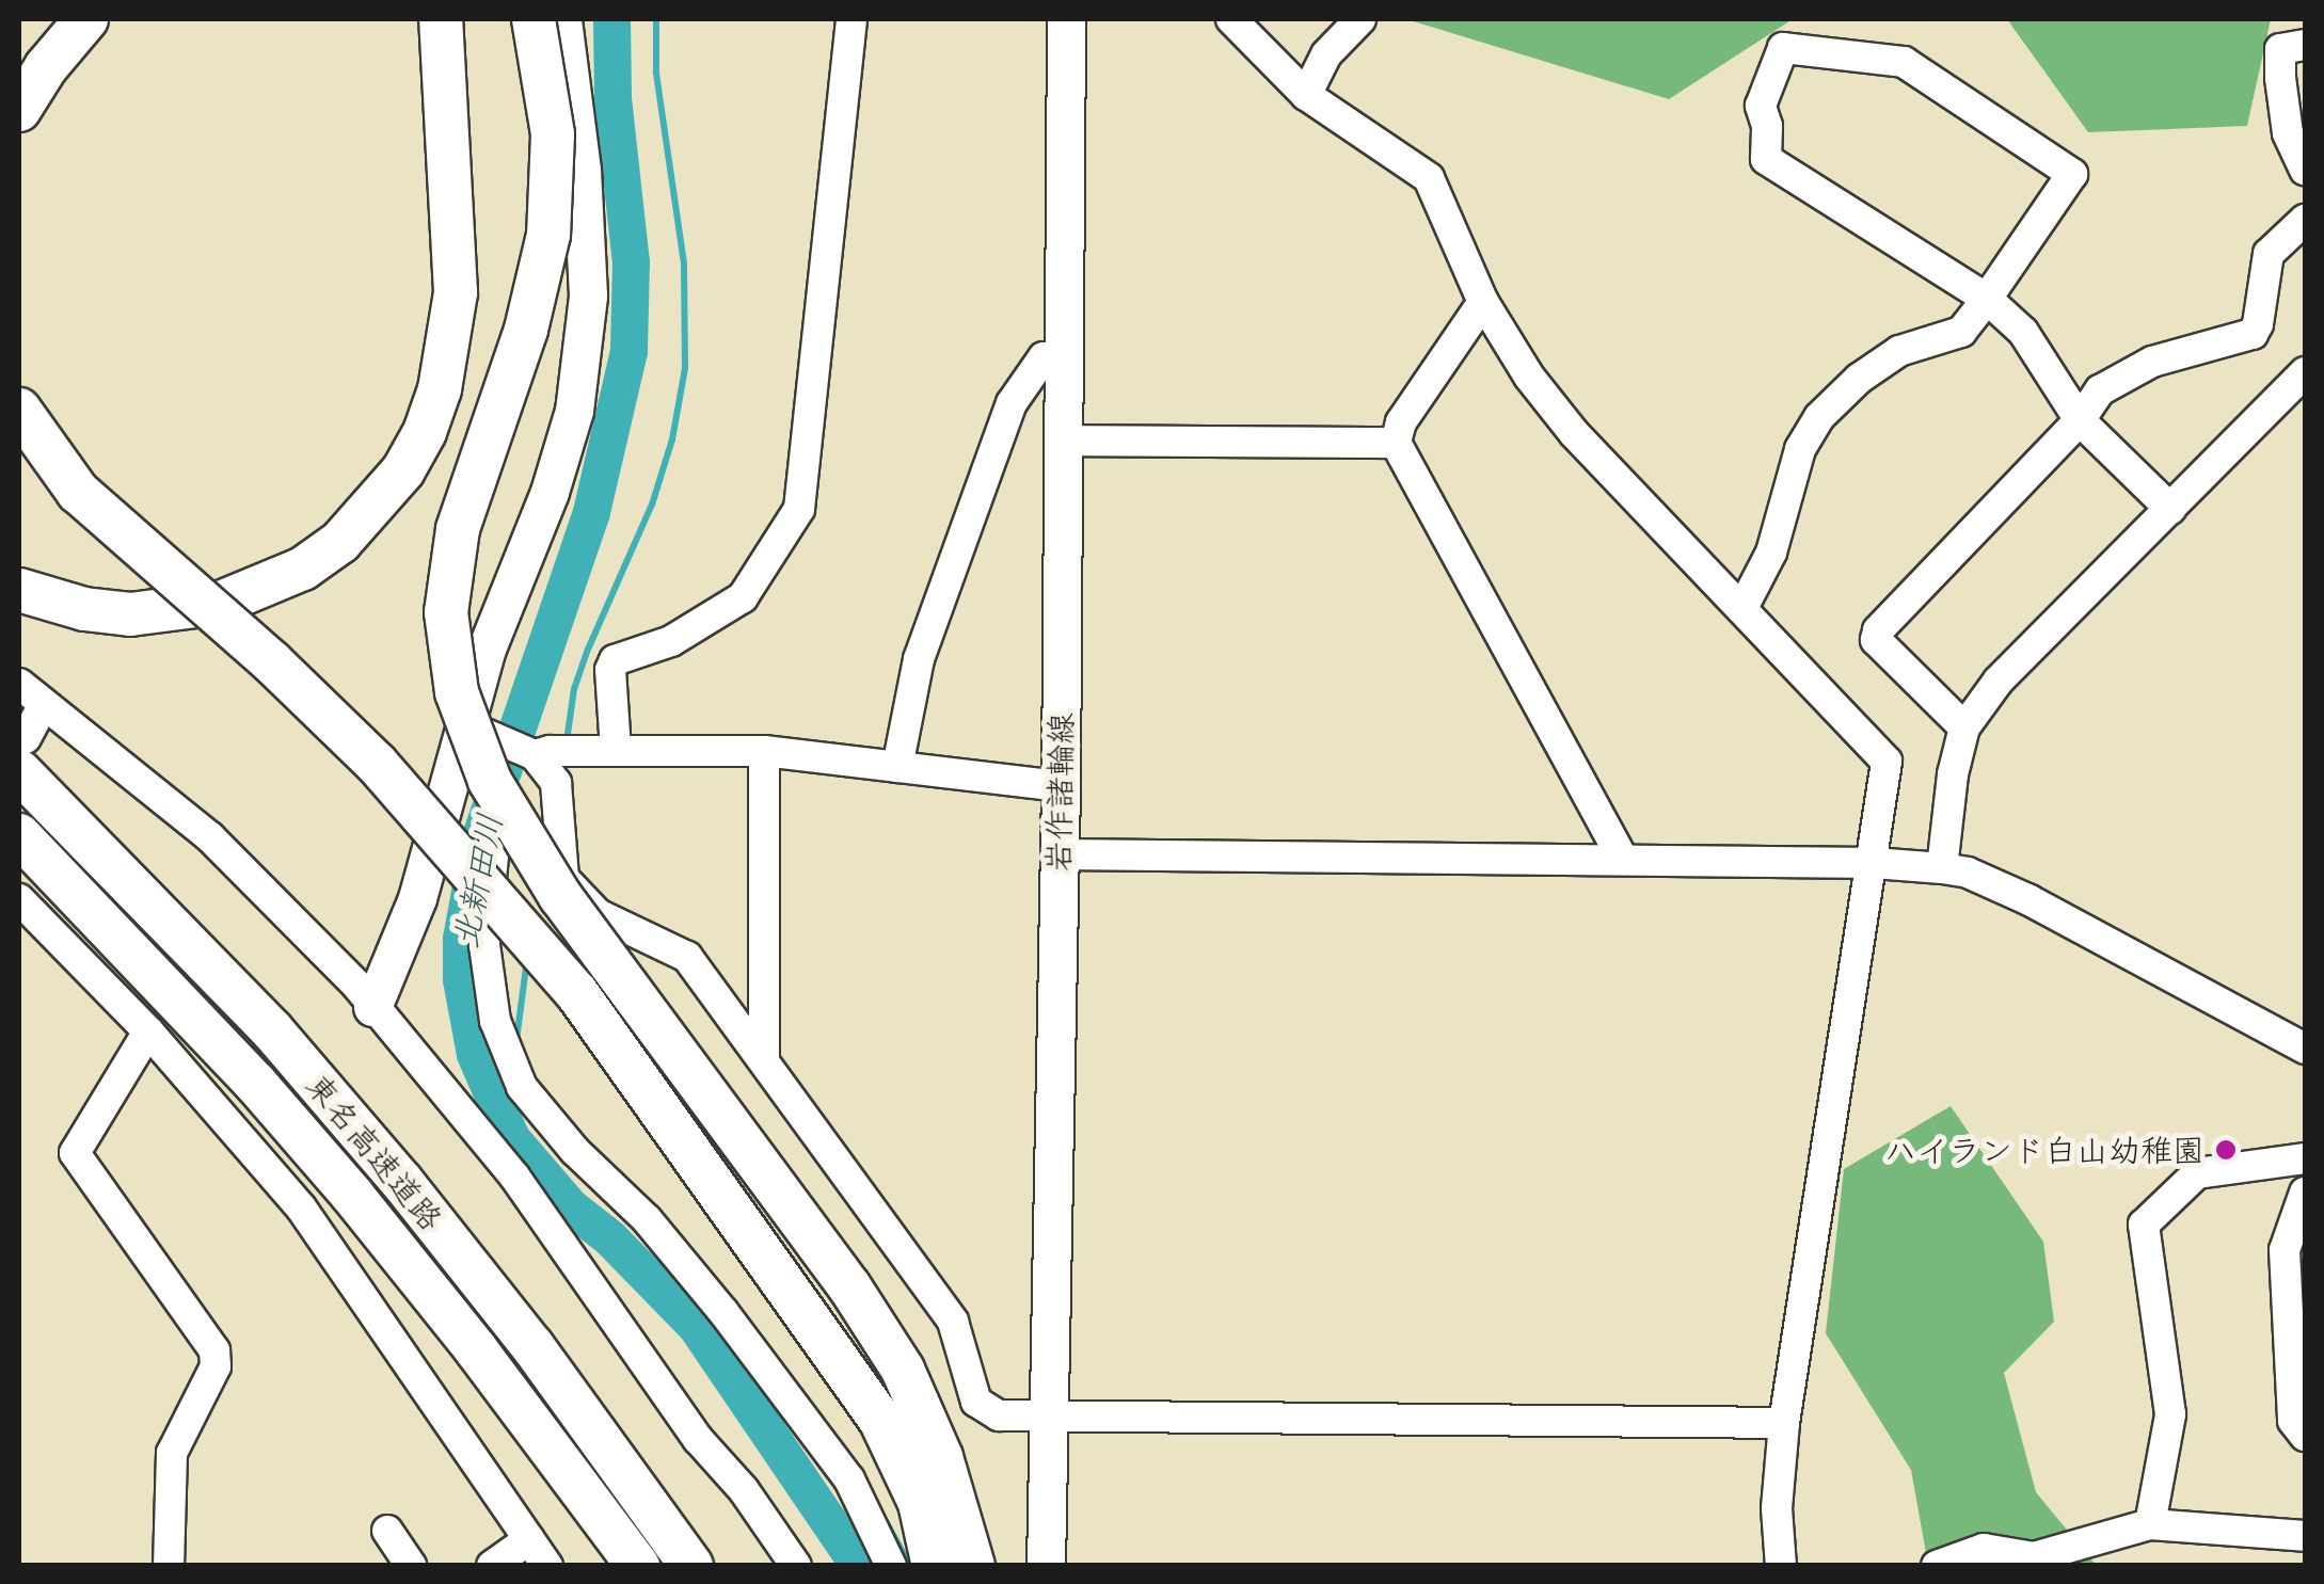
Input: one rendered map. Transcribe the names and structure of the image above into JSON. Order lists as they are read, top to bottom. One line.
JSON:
{"streets":{"highway":["東名高速道路"],"main road":["岩作諸輪線"]},"water":["北新田川"],"places":["ハイランド白山幼稚園"]}
